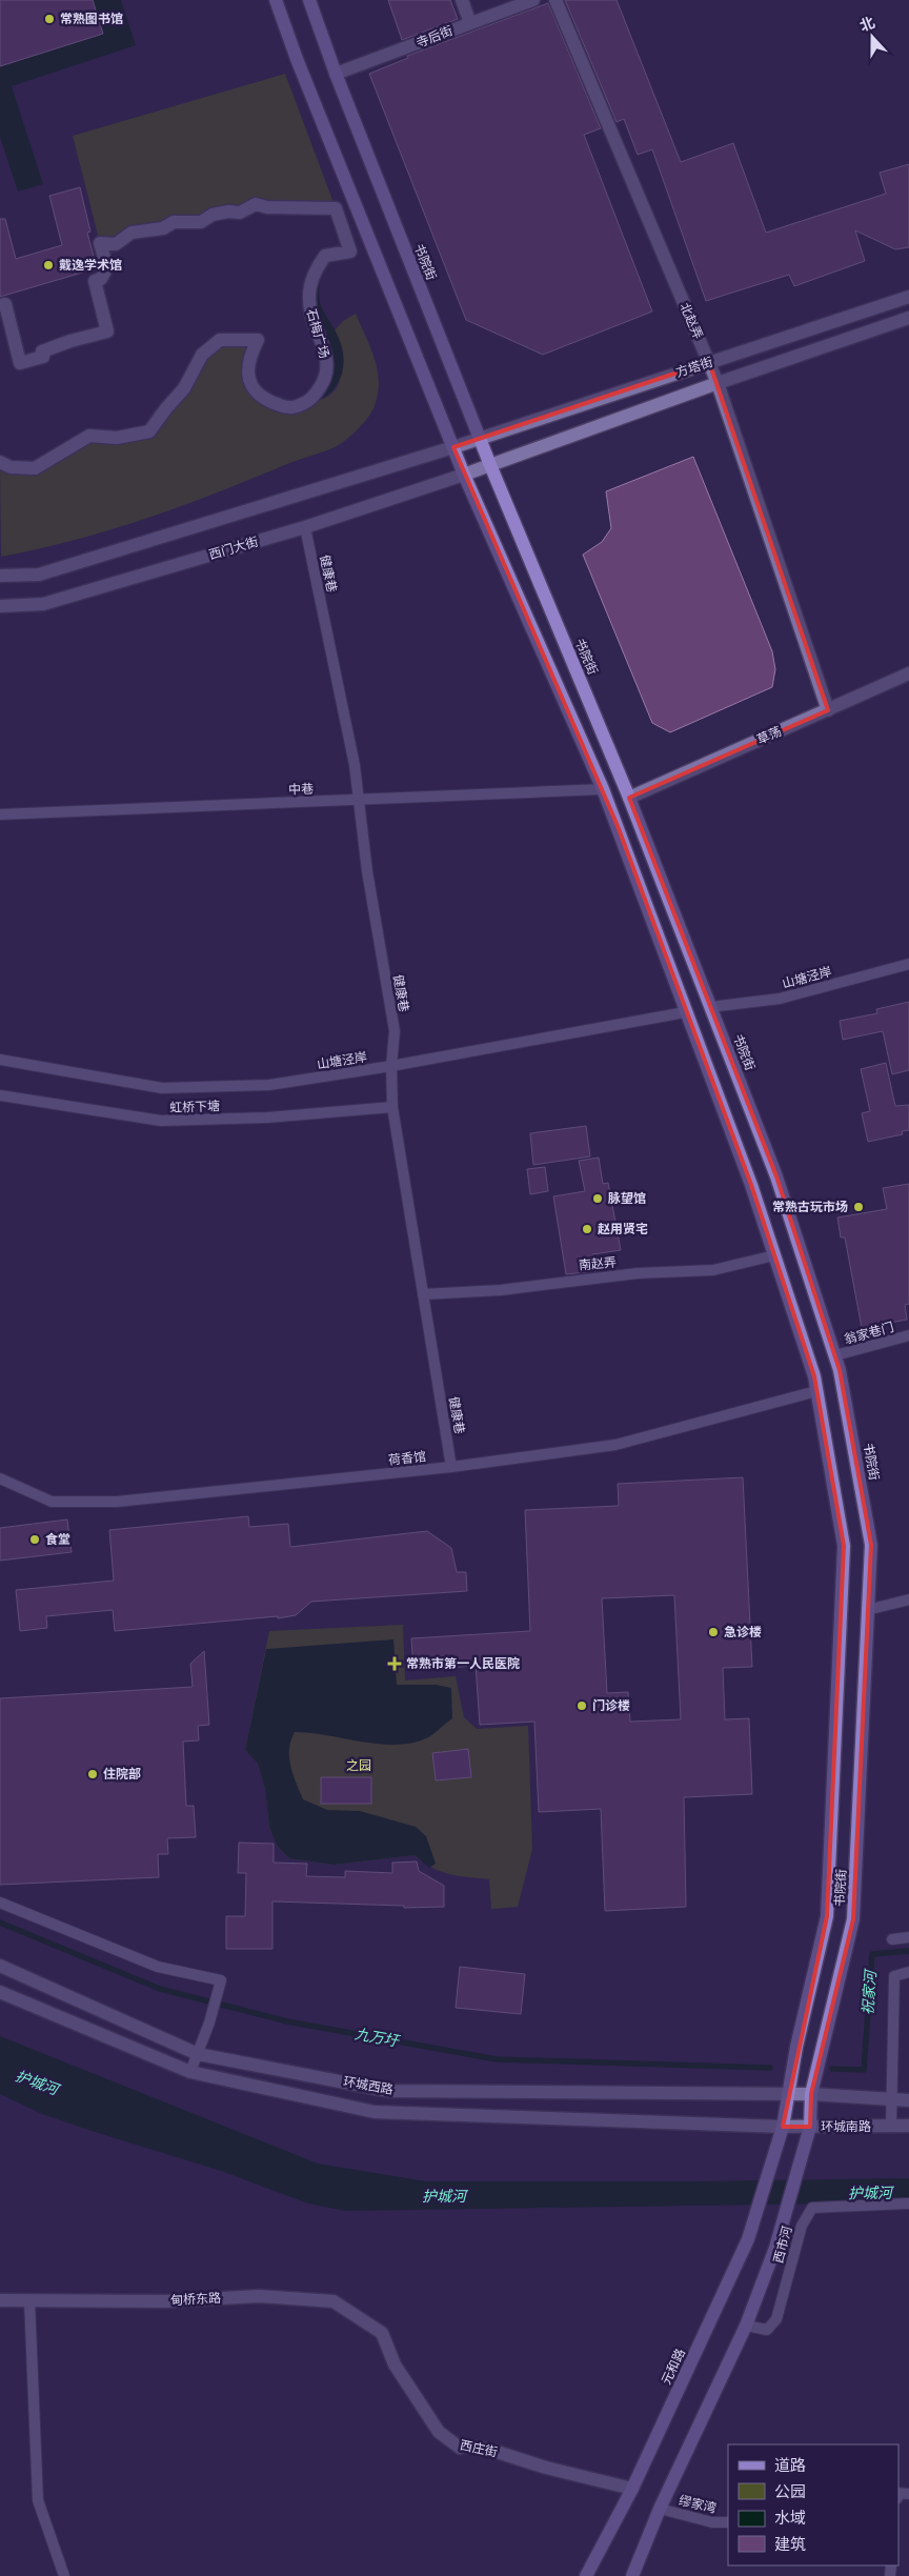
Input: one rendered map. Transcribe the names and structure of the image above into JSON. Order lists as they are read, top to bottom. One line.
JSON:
{"streets":{"main road":["书院街","元和路"],"street":["寺后街","北赵弄","石梅广场","方塔街","西门大街","草荡","环城西路","环城南路","甸桥东路","西庄街"],"lane":["健康巷","中巷","山塘泾岸","虹桥下塘","南赵弄","翁家巷门","荷香馆","西市河","缪家湾"]},"crossings":[["寺后街","书院街"],["书院街","方塔街"],["书院街","西门大街"],["书院街","草荡"],["书院街","中巷"],["书院街","山塘泾岸"],["书院街","南赵弄"],["书院街","翁家巷门"],["书院街","荷香馆"],["书院街","环城西路"],["书院街","环城南路"],["书院街","西市河"],["书院街","元和路"],["北赵弄","方塔街"],["北赵弄","草荡"],["方塔街","西门大街"],["西门大街","健康巷"],["健康巷","中巷"],["健康巷","山塘泾岸"],["健康巷","虹桥下塘"],["健康巷","南赵弄"],["健康巷","荷香馆"],["环城西路","环城南路"],["甸桥东路","西庄街"],["元和路","西庄街"]],"water":["祝家河","九万圩","护城河"],"parks":["之园"],"places":{"other":["常熟图书馆","戴逸学术馆","脉望馆","常熟古玩市场","赵用贤宅","食堂","急诊楼","门诊楼","住院部"],"health":["常熟市第一人民医院"]},"legend":["道路","公园","水域","建筑"],"north":"top"}
